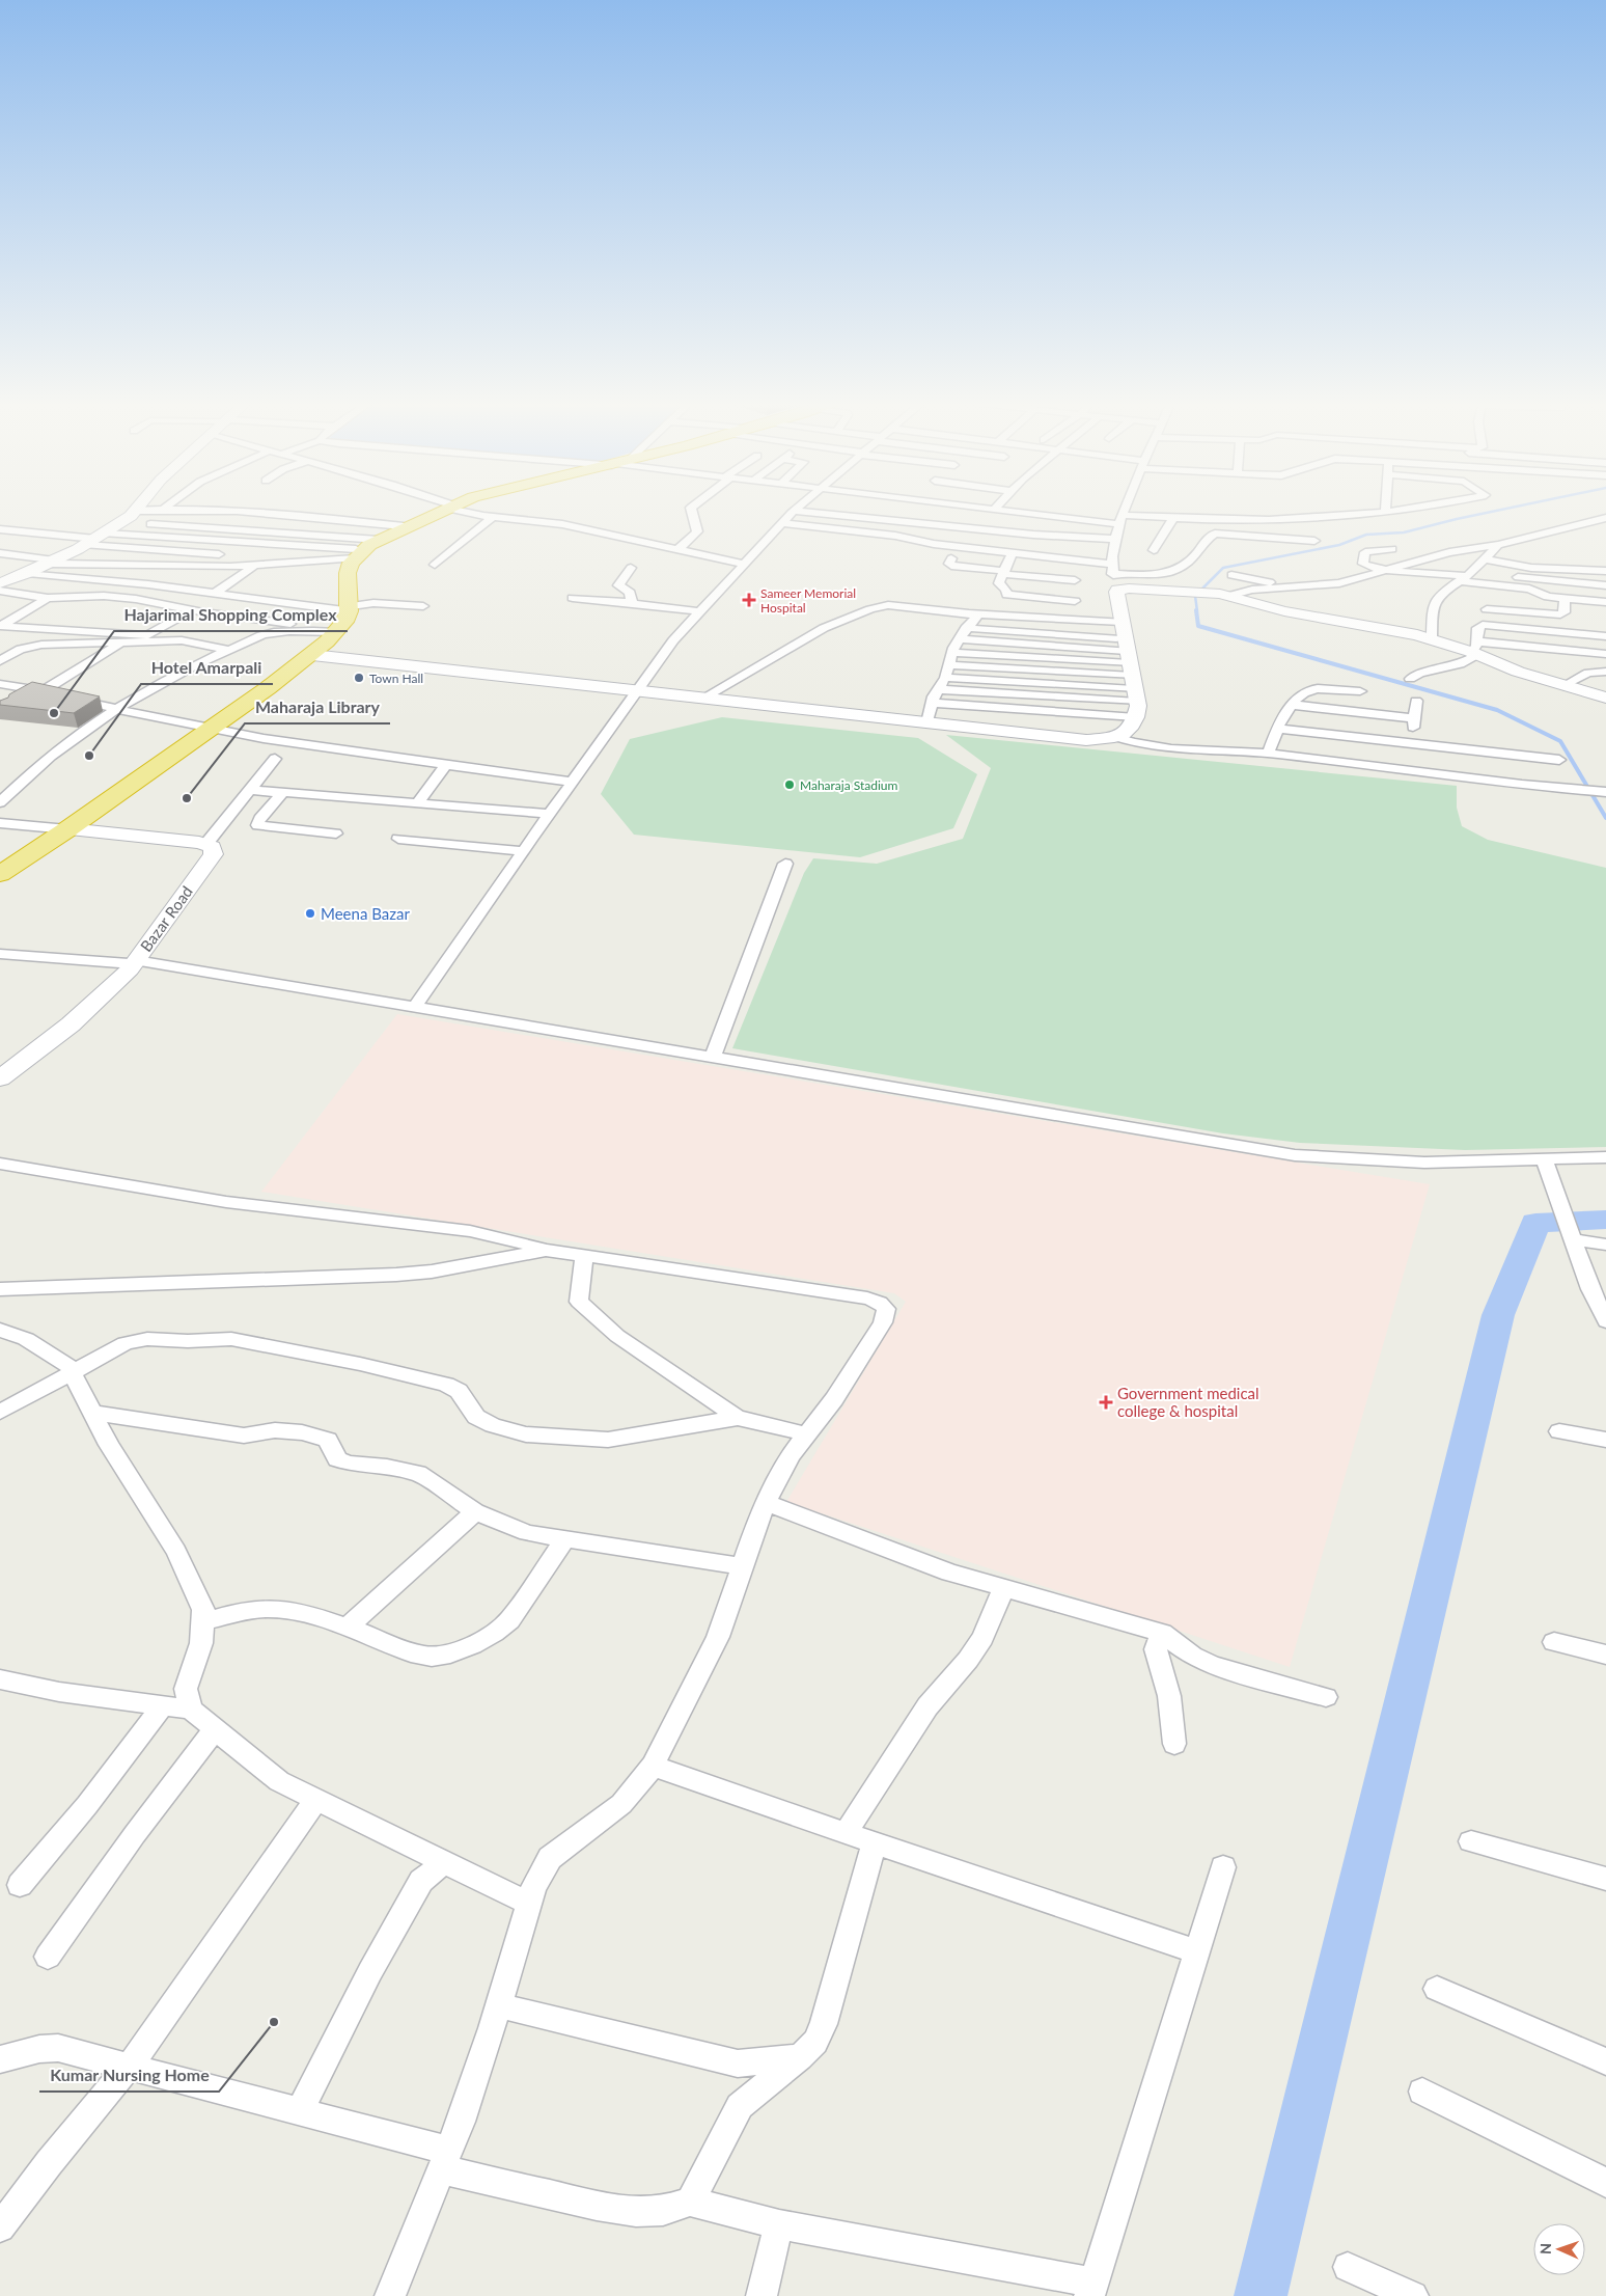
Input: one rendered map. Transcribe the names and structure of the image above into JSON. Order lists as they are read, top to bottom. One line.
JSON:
{"streets":{"street":["Bazar Road"]},"places":{"health":["Sameer Memorial Hospital","Government medical college & hospital"],"other":["Town Hall","Hajarimal Shopping Complex","Hotel Amarpali","Maharaja Stadium","Maharaja Library","Meena Bazar","Kumar Nursing Home"]},"north":"left"}
